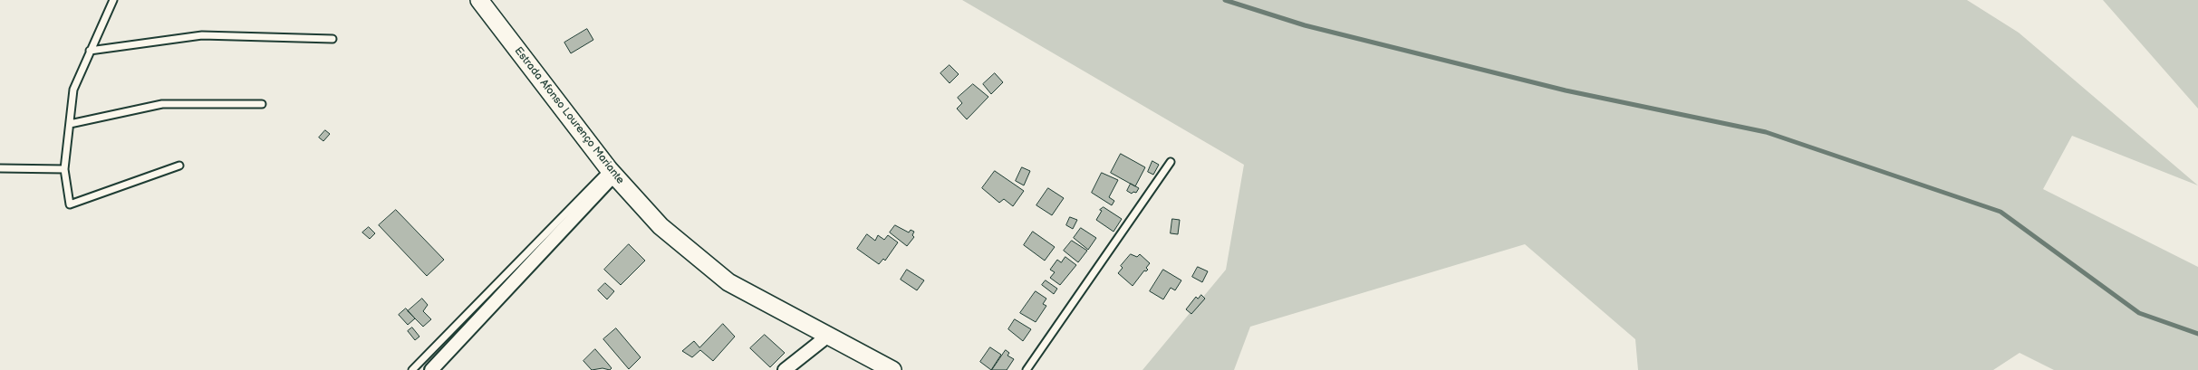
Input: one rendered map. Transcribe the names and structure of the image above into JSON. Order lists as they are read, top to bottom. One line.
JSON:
{"streets":{"main road":["Estrada Afonso Lourenço Mariante"]}}
